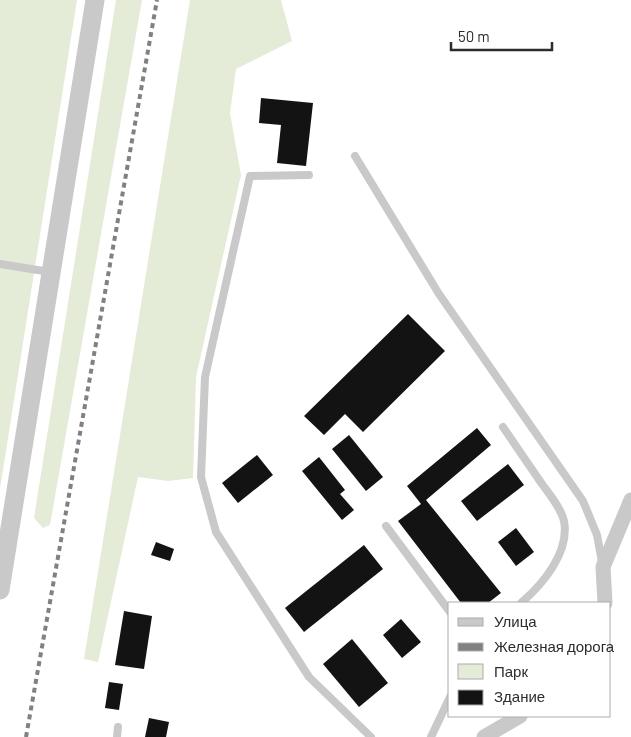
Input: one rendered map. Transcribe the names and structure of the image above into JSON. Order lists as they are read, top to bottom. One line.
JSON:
{"legend":["Улица","Железная дорога","Парк","Здание"],"scale_bar":"50 m"}
